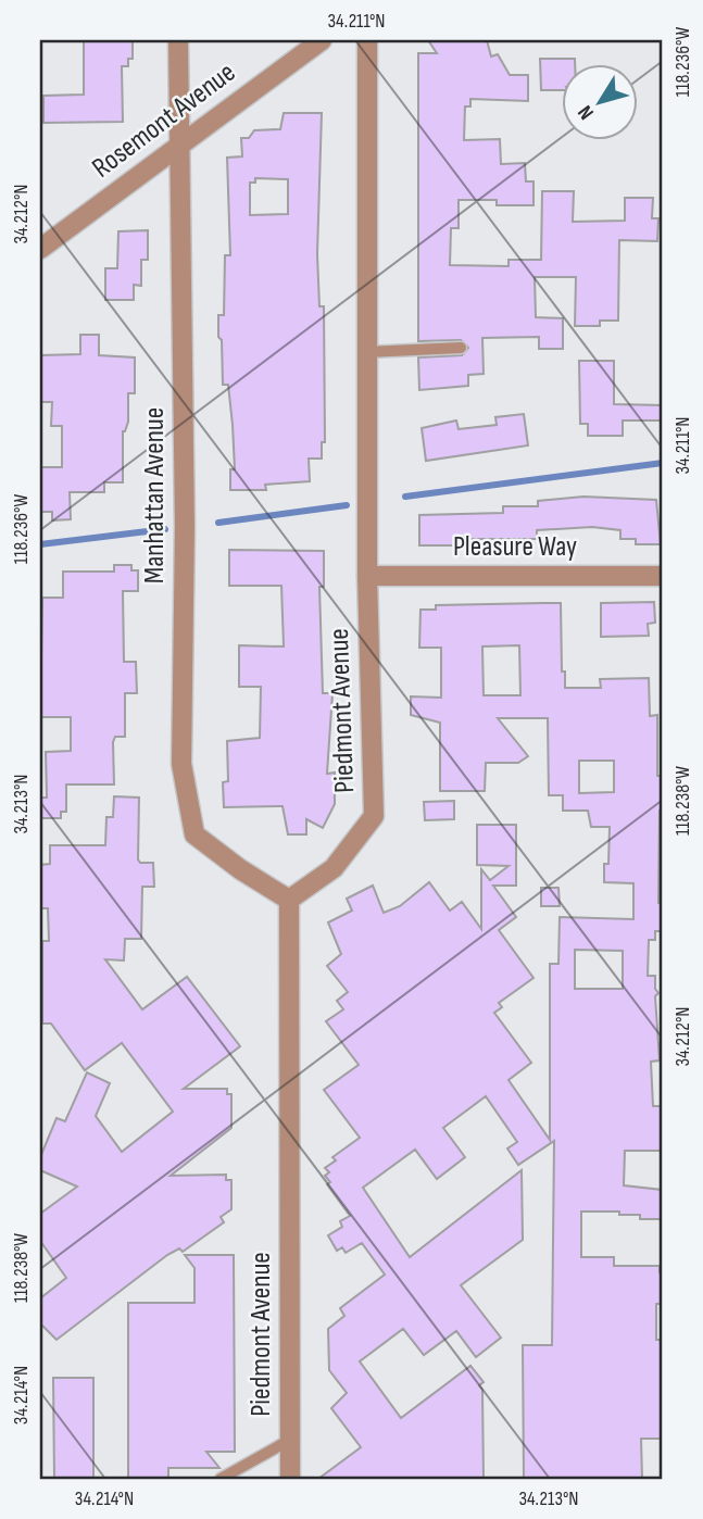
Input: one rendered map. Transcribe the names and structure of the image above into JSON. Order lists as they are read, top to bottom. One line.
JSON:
{"streets":{"street":["Rosemont Avenue","Manhattan Avenue","Pleasure Way","Piedmont Avenue"]},"crossings":[["Rosemont Avenue","Manhattan Avenue"],["Manhattan Avenue","Piedmont Avenue"],["Pleasure Way","Piedmont Avenue"]],"north":"bottom left","coordinates":["34.211°N","118.236°W","34.212°N","118.238°W","34.213°N","34.214°N"]}
